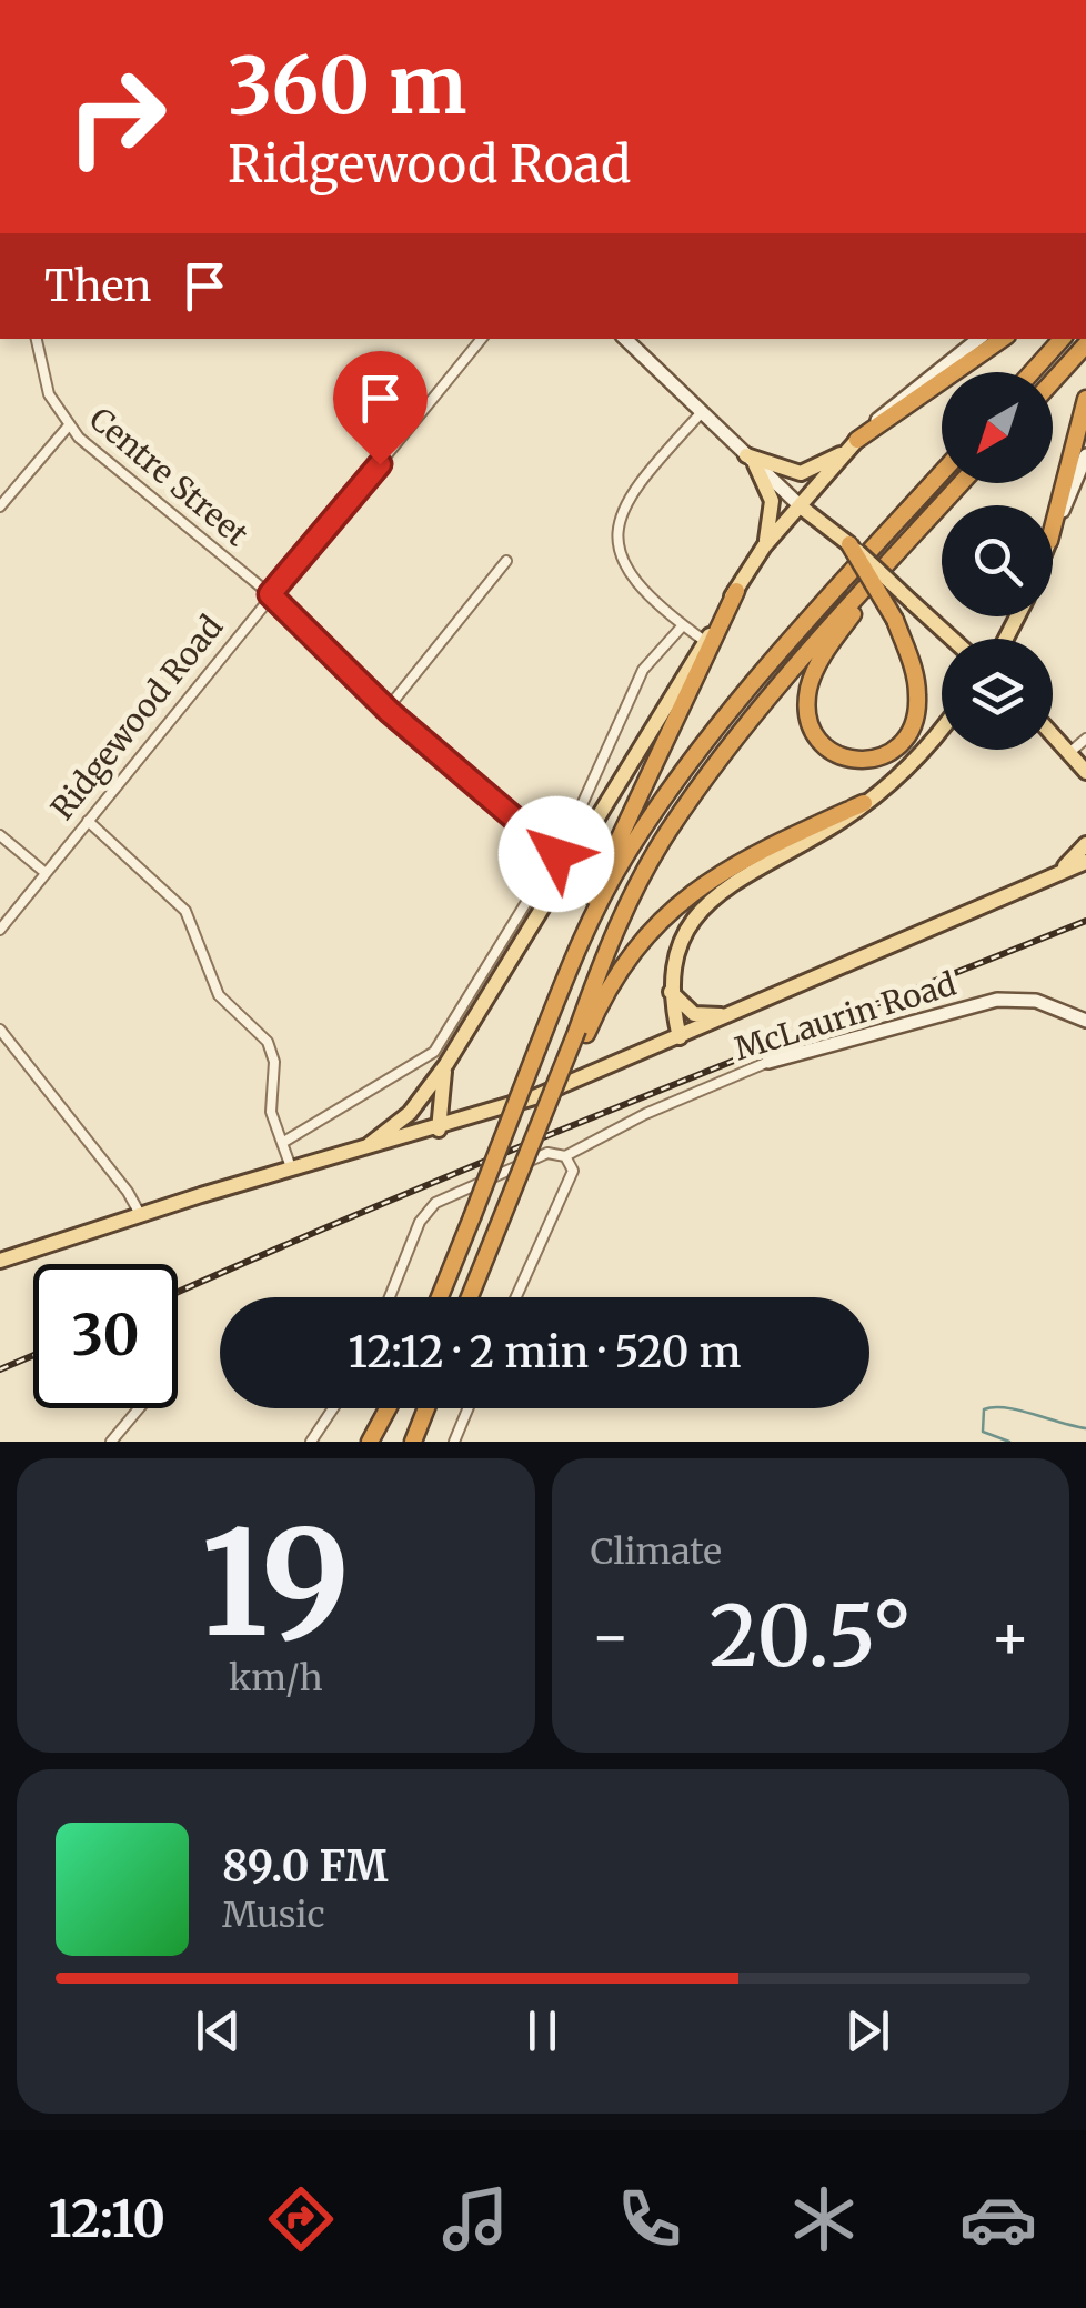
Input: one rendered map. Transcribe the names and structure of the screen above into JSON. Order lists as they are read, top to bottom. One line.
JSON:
{"streets":{"street":["Centre Street","Ridgewood Road","McLaurin Road"]},"crossings":[["Centre Street","Ridgewood Road"]],"north":"bottom left","page":{"turn":["360 m","Ridgewood Road"],"then":"Then","limit":"30","trip":"12:12 · 2 min · 520 m","tile":[["19","km/h"],"Climate"],"heat":["−","20.5°","+"],"song":["89.0 FM","Music"],"tabs":"12:10"}}
